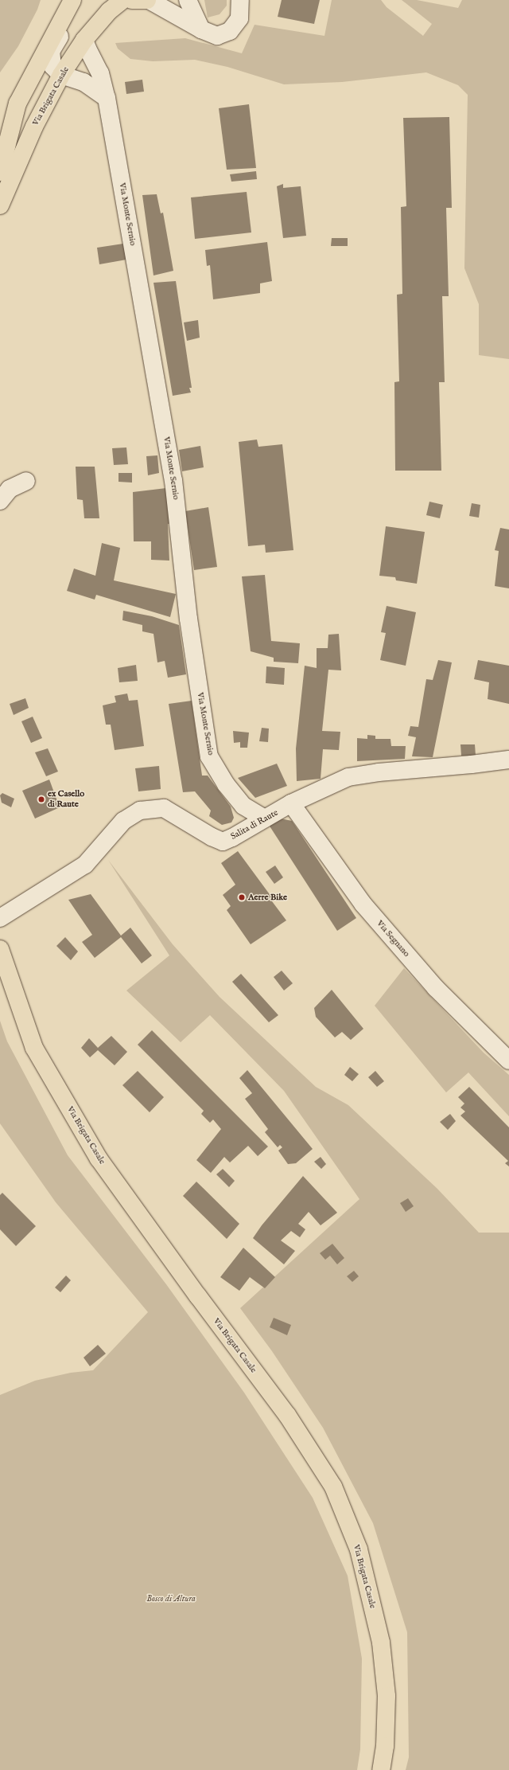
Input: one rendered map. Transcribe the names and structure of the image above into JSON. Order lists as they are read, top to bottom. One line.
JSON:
{"streets":{"main road":["Via Brigata Casale"],"street":["Via Monte Sernio","Salita di Raute","Via Segnano"]},"crossings":[["Via Brigata Casale","Via Monte Sernio"],["Via Monte Sernio","Salita di Raute"],["Salita di Raute","Via Segnano"]],"parks":["Bosco di Altura"],"places":["ex Casello di Raute","Aerre Bike"]}
